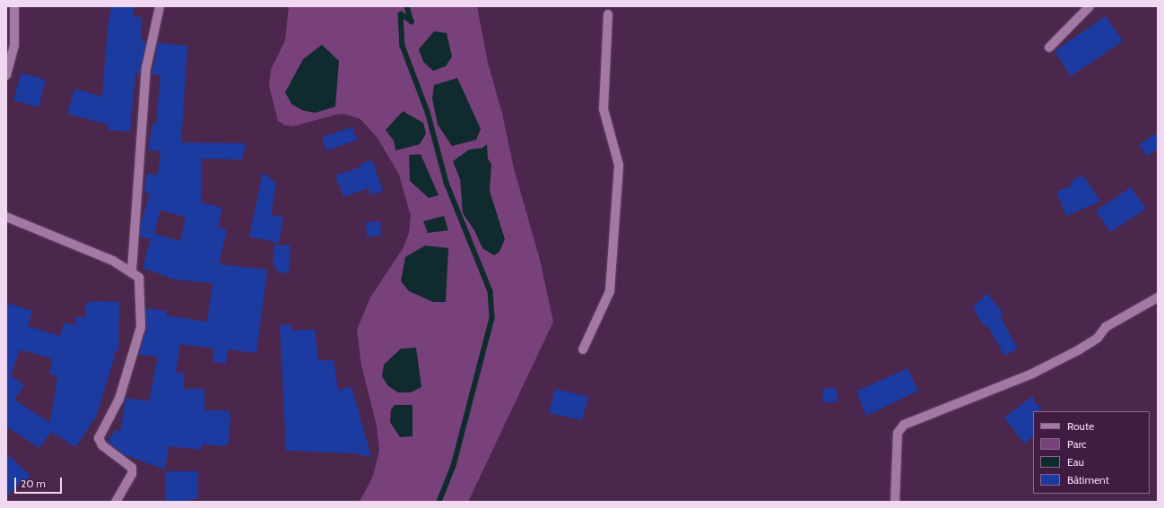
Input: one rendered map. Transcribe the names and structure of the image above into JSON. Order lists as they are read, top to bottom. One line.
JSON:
{"legend":["Route","Parc","Eau","Bâtiment"],"scale_bar":"20 m"}
